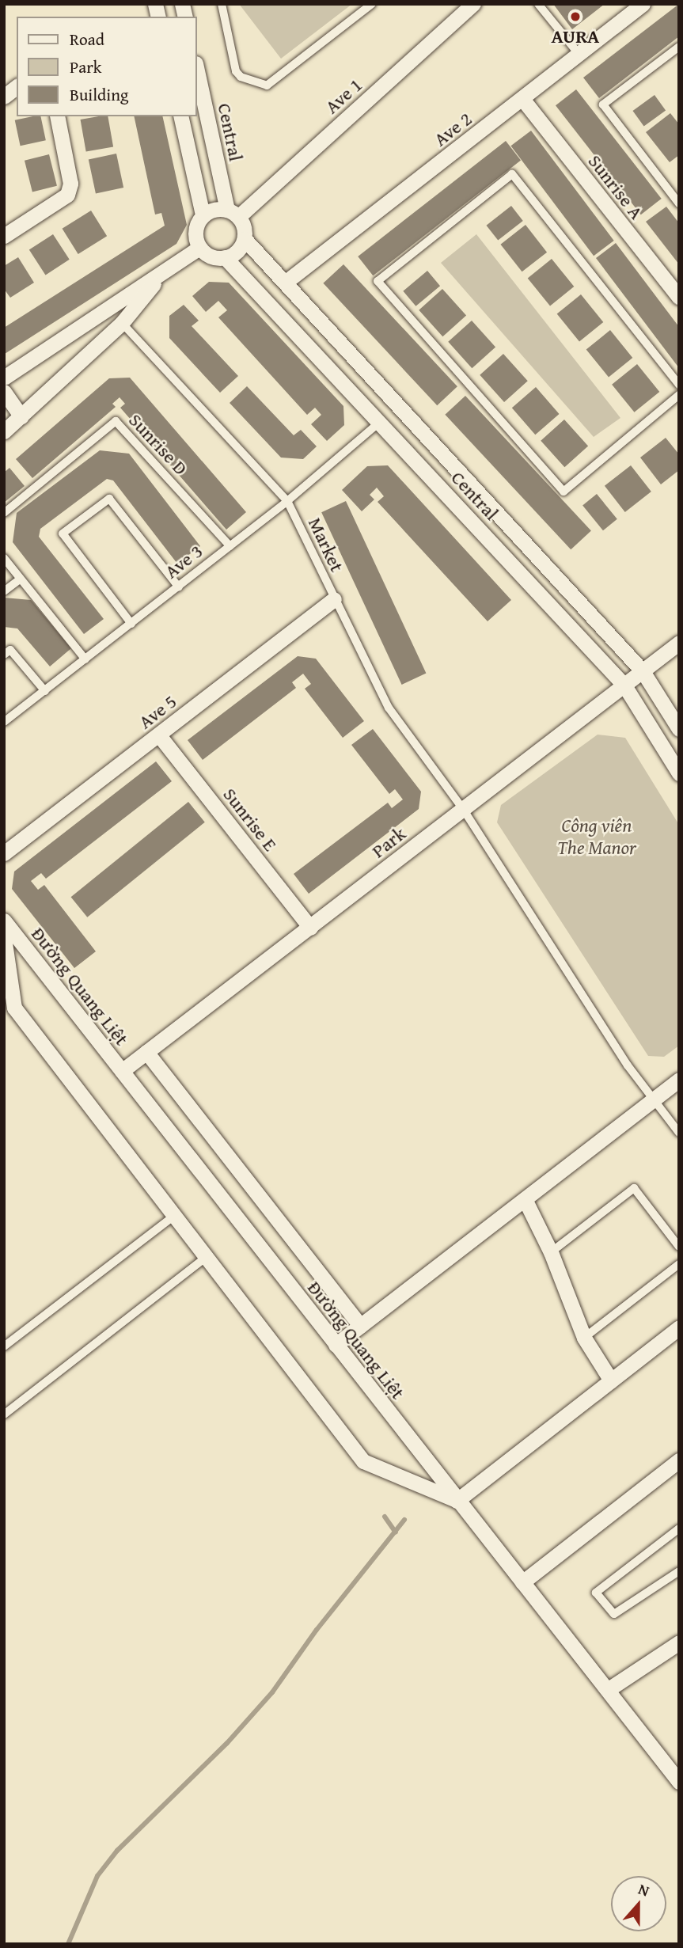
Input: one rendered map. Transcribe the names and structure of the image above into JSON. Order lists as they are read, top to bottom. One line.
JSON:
{"streets":{"street":["Ave 1","Ave 2","Central","Sunrise A","Ave 5","Sunrise E","Park","Đường Quang Liệt"],"lane":["Sunrise D","Market","Ave 3"]},"crossings":[["Ave 1","Central"],["Ave 2","Central"],["Ave 2","Sunrise A"],["Central","Ave 3"],["Central","Park"],["Sunrise D","Ave 3"],["Market","Ave 3"],["Market","Ave 5"],["Market","Park"],["Ave 5","Sunrise E"],["Sunrise E","Park"],["Park","Đường Quang Liệt"]],"parks":["Công viên The Manor"],"places":["AURA"],"legend":["Road","Park","Building"],"north":"top"}
